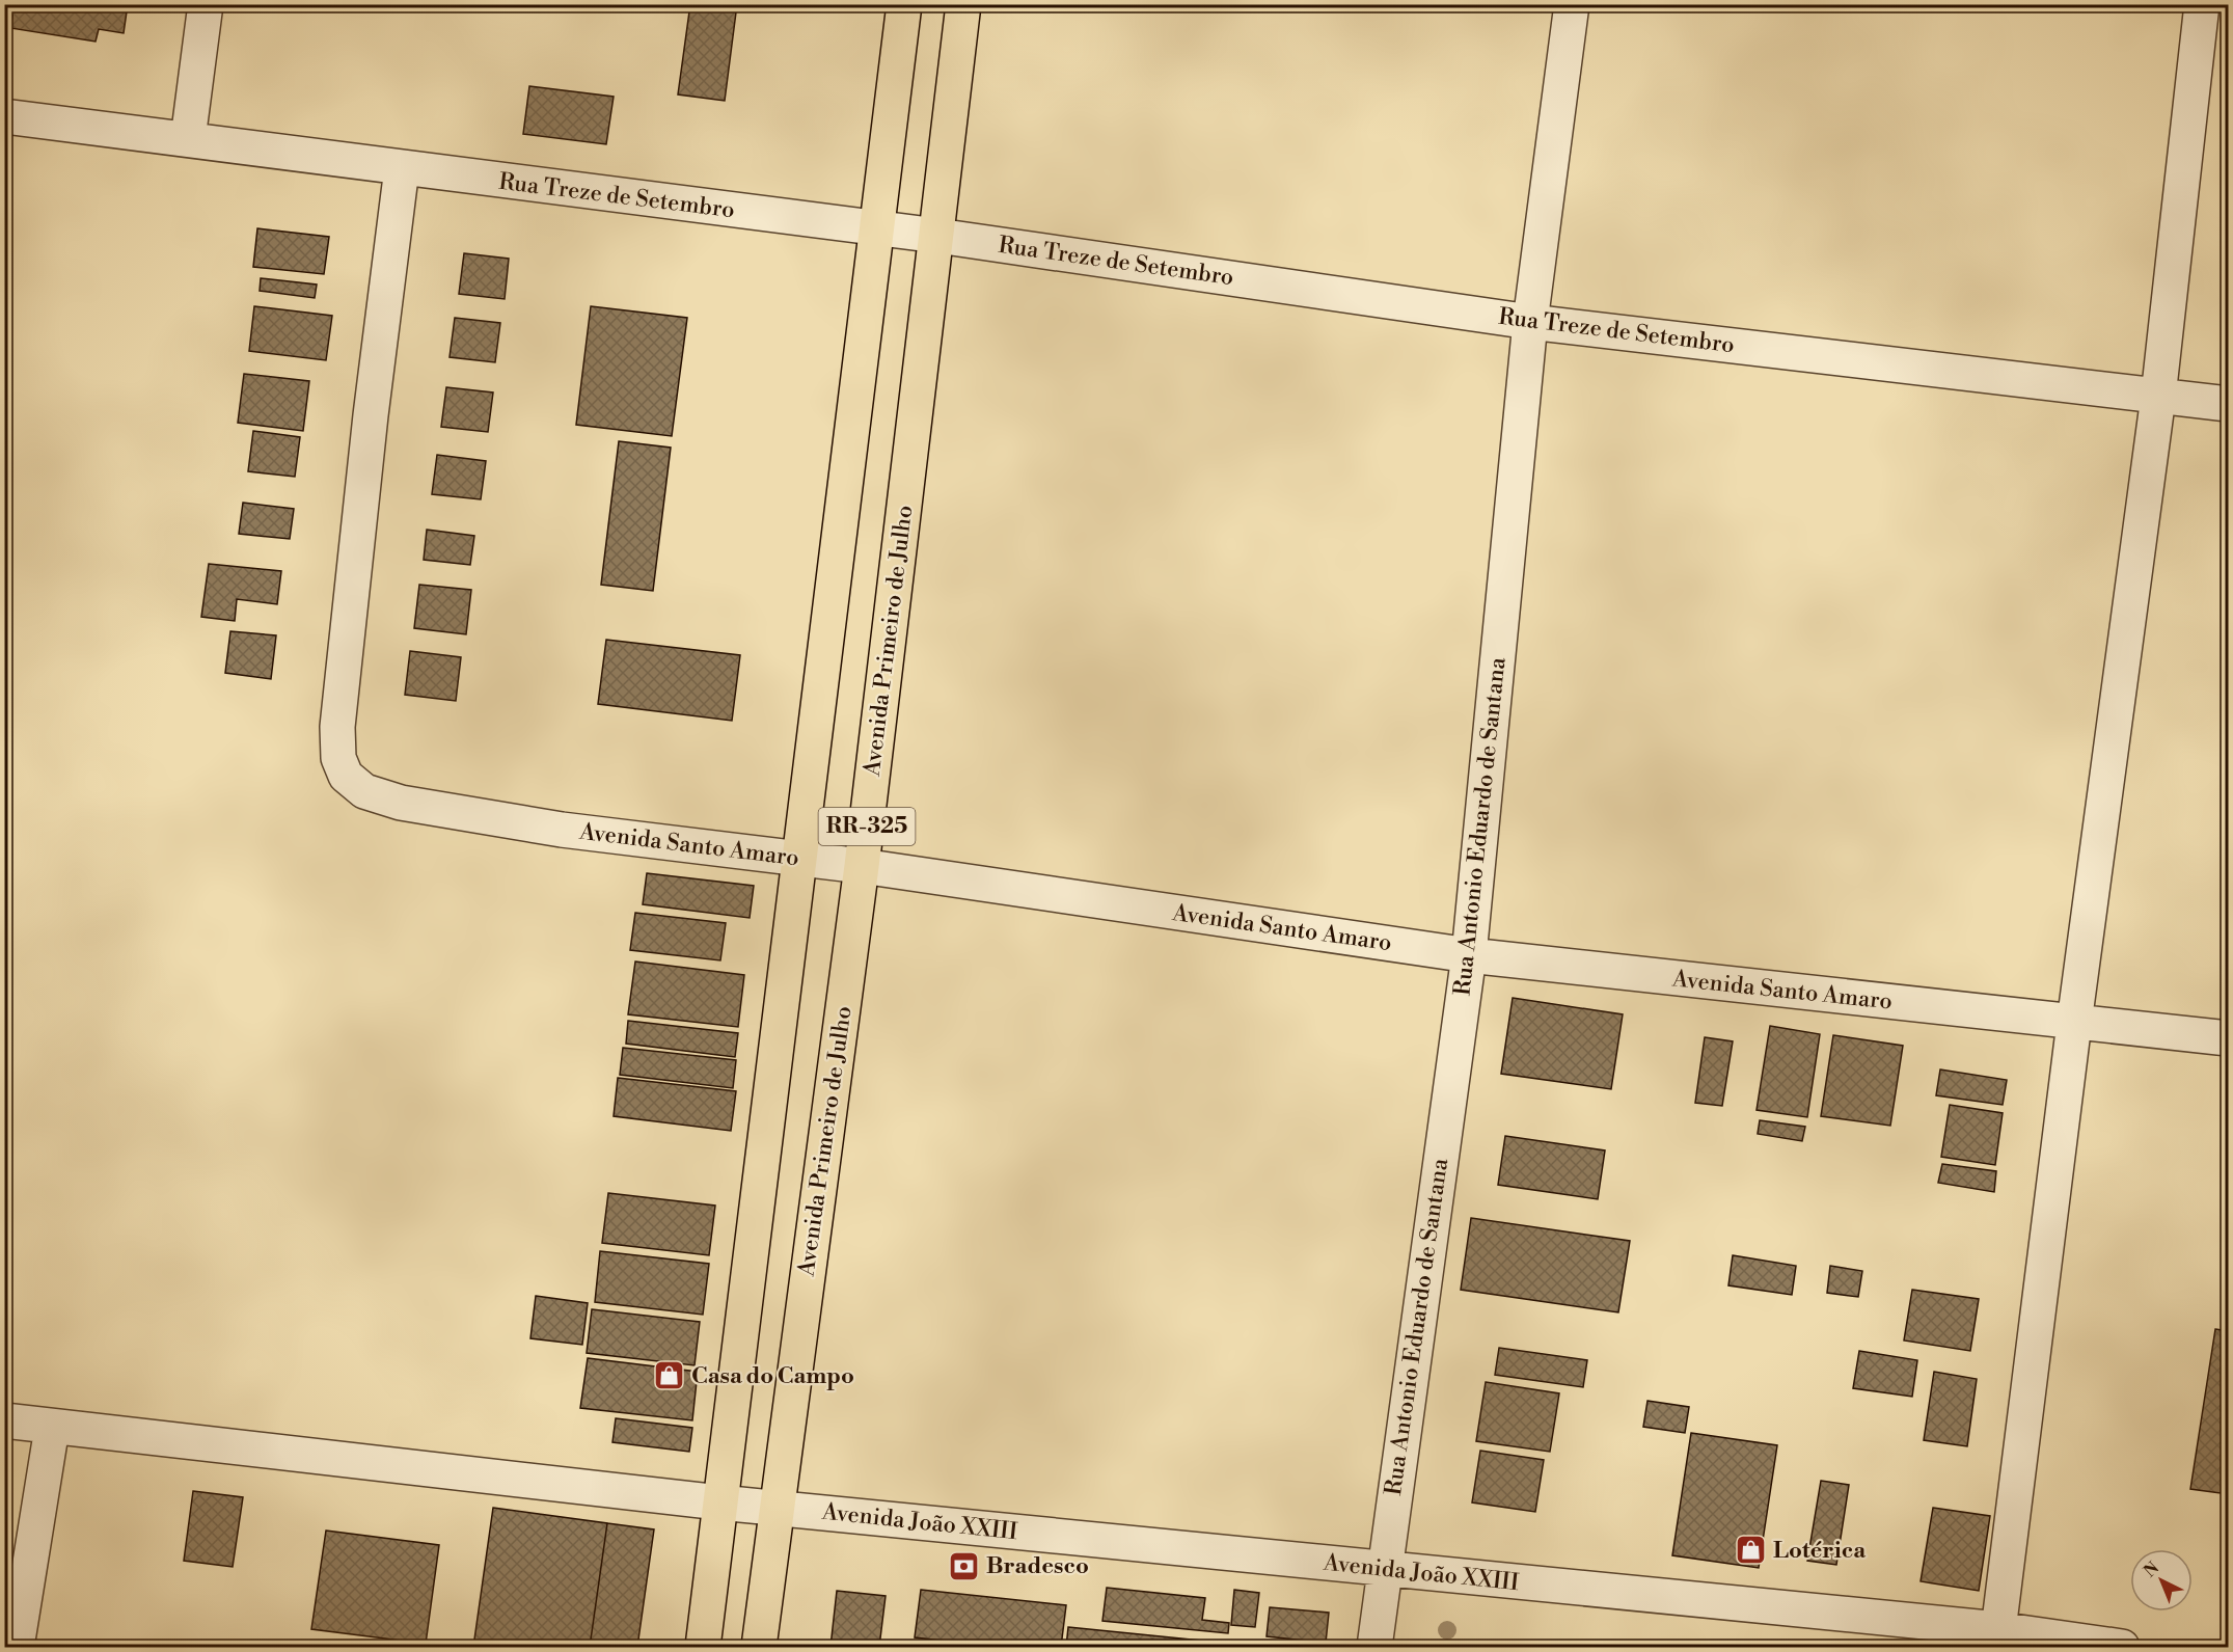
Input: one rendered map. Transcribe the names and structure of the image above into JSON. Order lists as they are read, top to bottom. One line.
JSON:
{"streets":{"main road":["Avenida Primeiro de Julho","RR-325"],"street":["Rua Treze de Setembro","Rua Antonio Eduardo de Santana","Avenida Santo Amaro","Avenida João XXIII"]},"crossings":[["Rua Treze de Setembro","Avenida Primeiro de Julho"],["Rua Treze de Setembro","RR-325"],["Rua Treze de Setembro","Rua Antonio Eduardo de Santana"],["Rua Treze de Setembro","Avenida Santo Amaro"],["Avenida Primeiro de Julho","Avenida Santo Amaro"],["Avenida Primeiro de Julho","Avenida João XXIII"],["RR-325","Avenida Santo Amaro"],["RR-325","Avenida João XXIII"],["Rua Antonio Eduardo de Santana","Avenida Santo Amaro"],["Rua Antonio Eduardo de Santana","Avenida João XXIII"]],"places":{"shop":["Casa do Campo","Lotérica"],"bank":["Bradesco"]},"north":"top left"}
